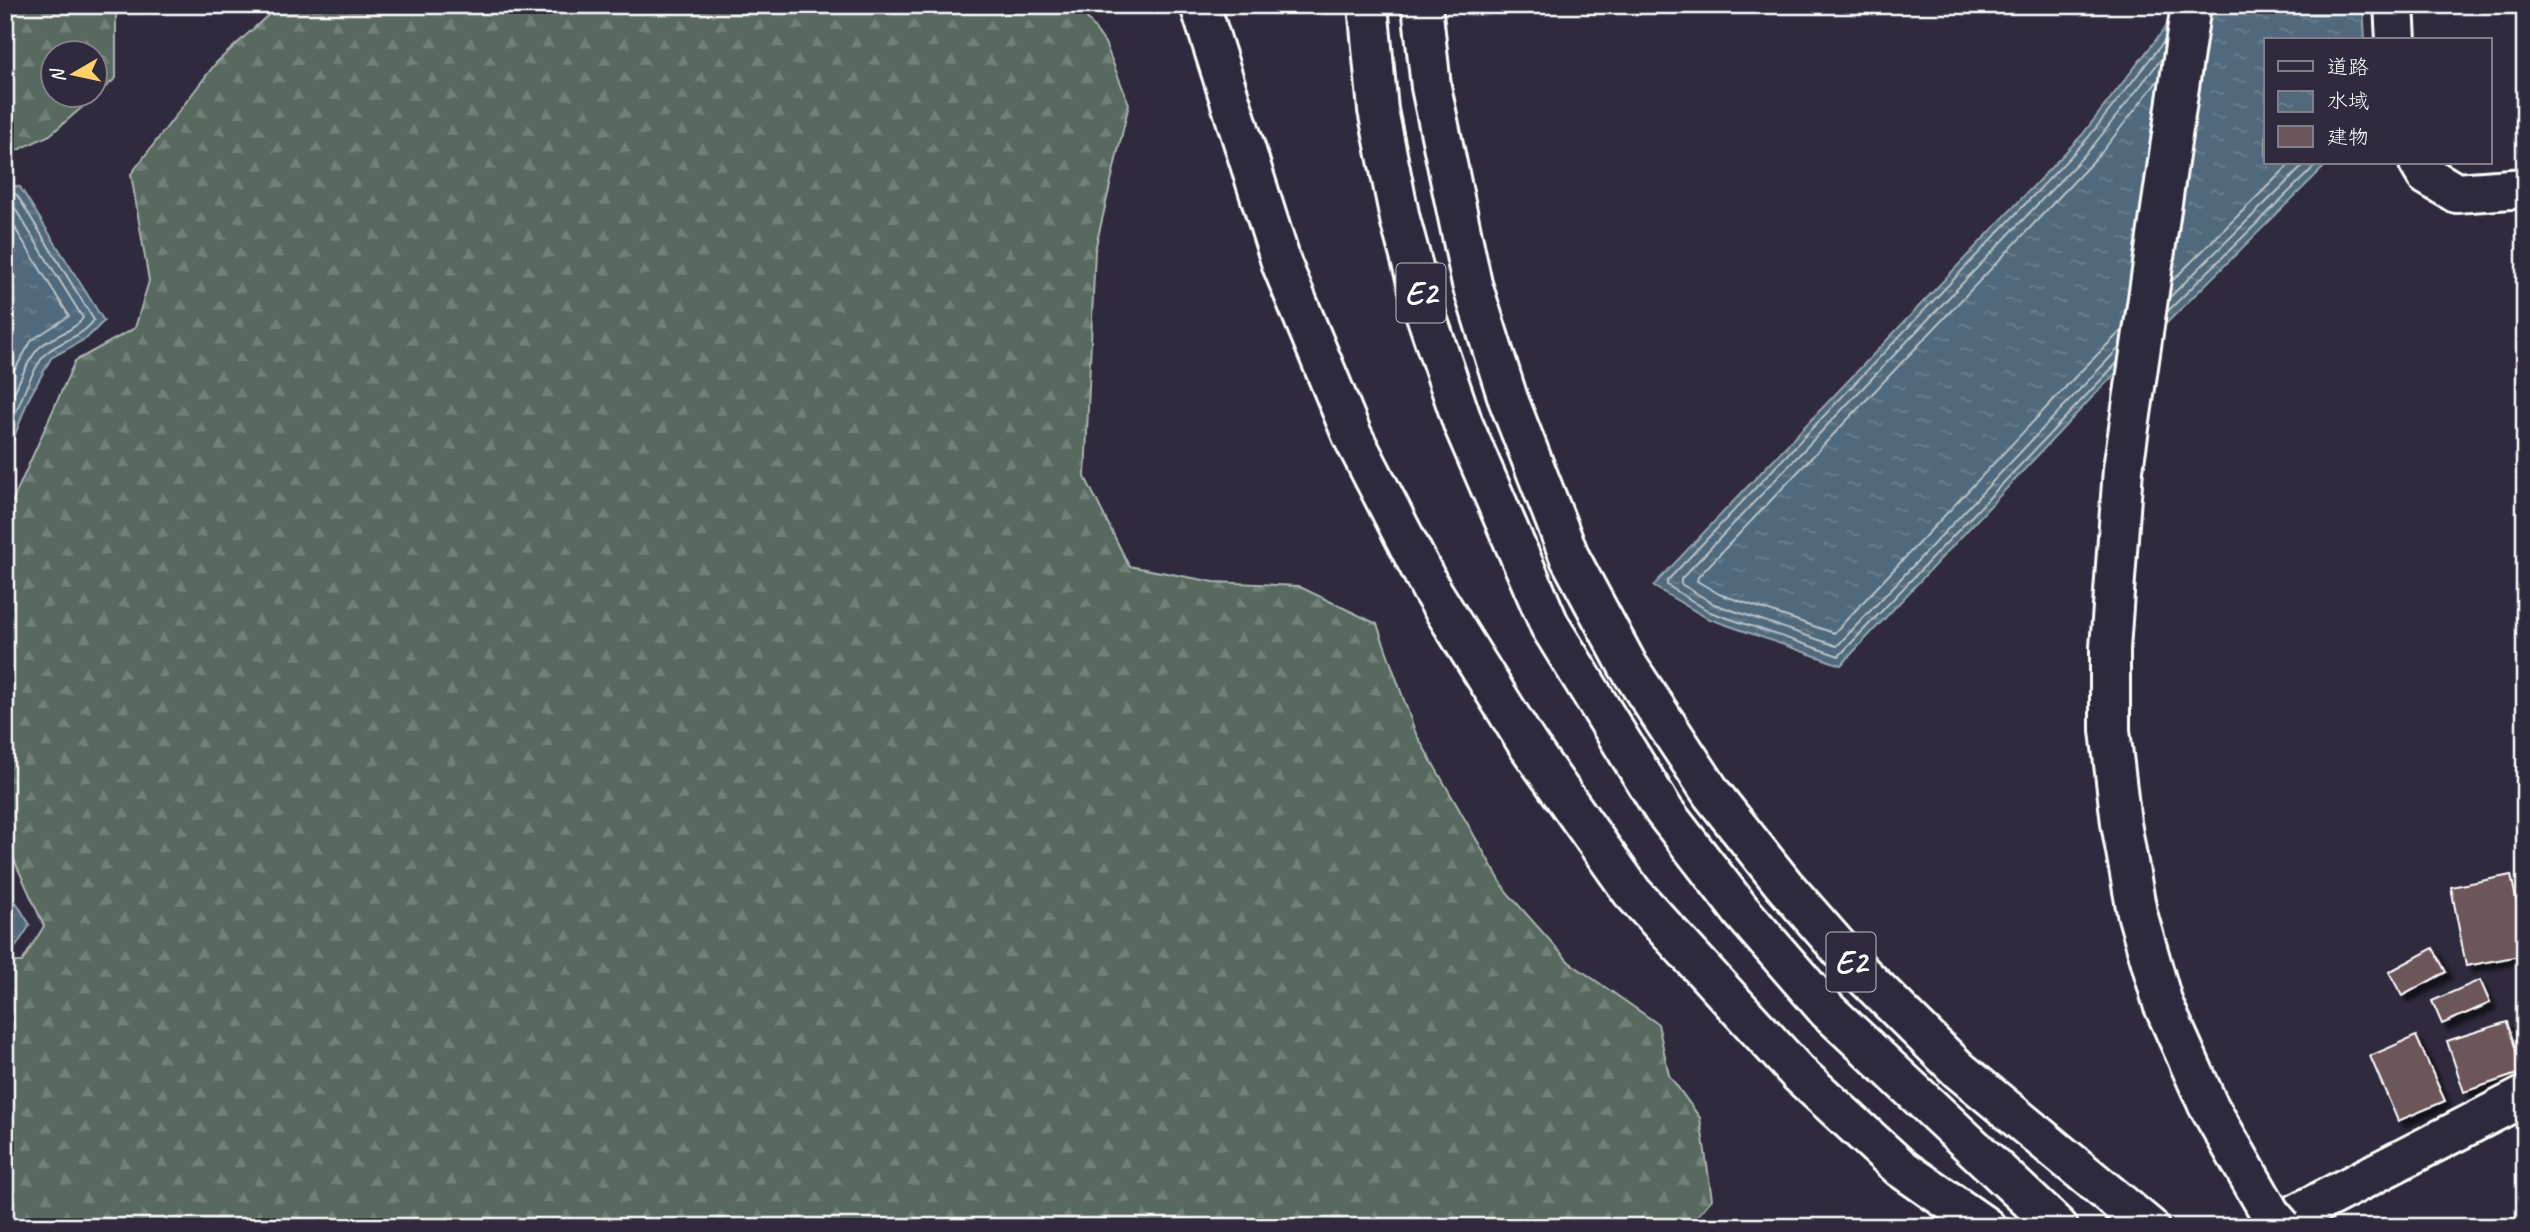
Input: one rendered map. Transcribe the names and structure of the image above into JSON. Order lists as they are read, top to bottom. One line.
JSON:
{"streets":{"main road":["E2"]},"legend":["道路","水域","建物"],"north":"left"}
